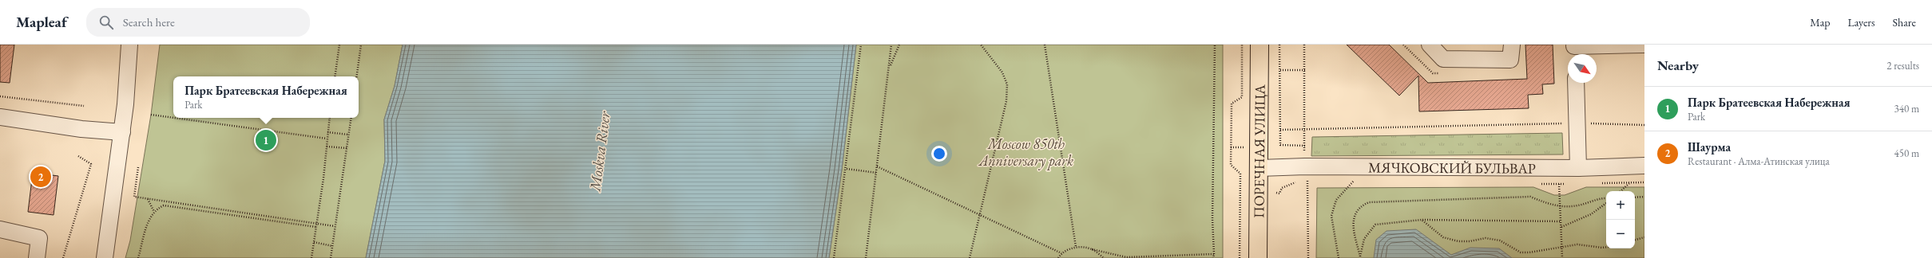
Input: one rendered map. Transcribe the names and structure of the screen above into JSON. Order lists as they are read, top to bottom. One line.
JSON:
{"streets":{"main road":["ПОРЕЧНАЯ УЛИЦА"],"street":["МЯЧКОВСКИЙ БУЛЬВАР"]},"crossings":[["ПОРЕЧНАЯ УЛИЦА","МЯЧКОВСКИЙ БУЛЬВАР"]],"water":["Moskva River"],"parks":["Moscow 850th Anniversary park"],"north":"bottom right","page":{"header":"Mapleaf","search":"Search here","nav":["Map","Layers","Share"],"heading":["Nearby","2 results"],"popup":["Парк Братеевская Набережная","Park"],"list":[{"mark":"1","name":"Парк Братеевская Набережная","note":"Park","value":"340 m"},{"mark":"2","name":"Шаурма","note":"Restaurant · Алма-Атинская улица","value":"450 m"}],"pins":["1","2"],"map_buttons":["+","−"]}}
